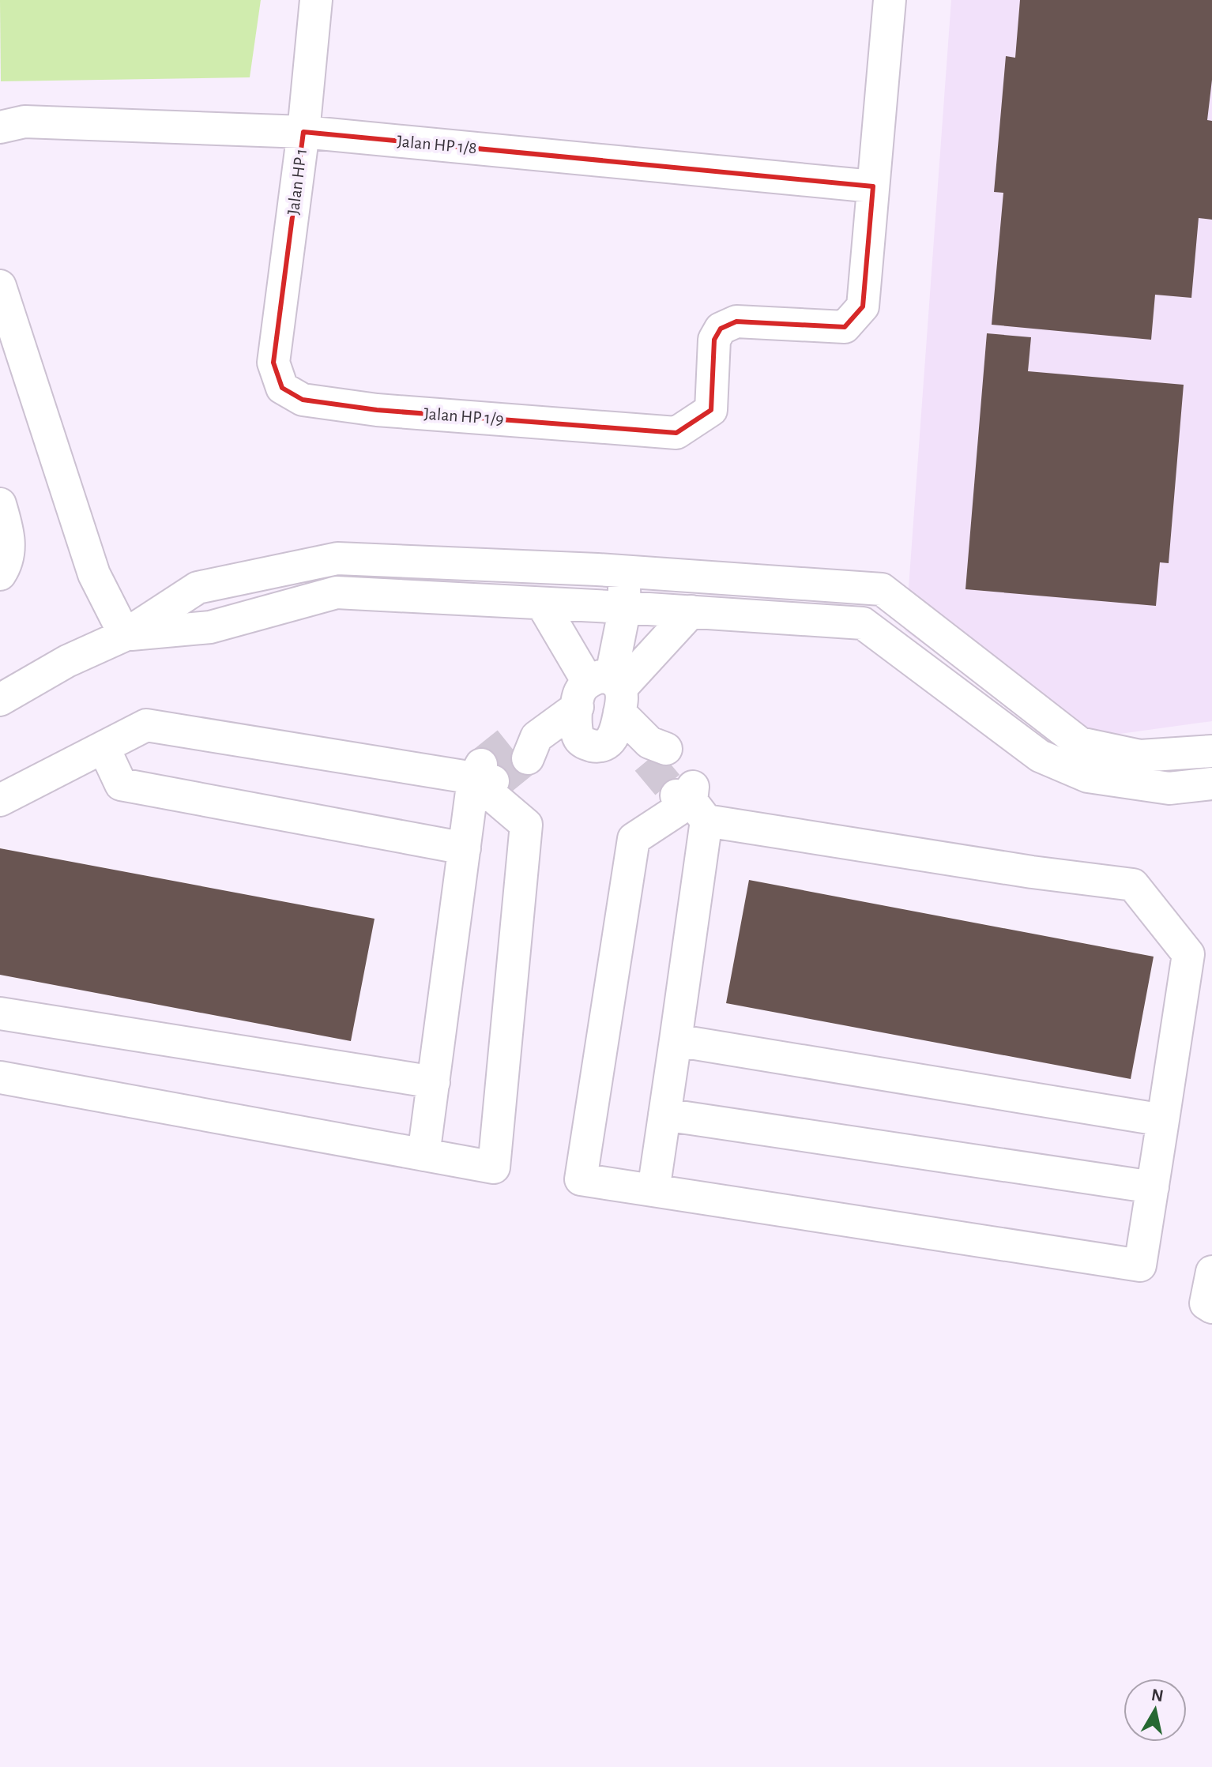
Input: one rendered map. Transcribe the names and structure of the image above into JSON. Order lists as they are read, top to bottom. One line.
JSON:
{"streets":{"street":["Jalan HP 1/8","Jalan HP 1","Jalan HP 1/9"]},"crossings":[["Jalan HP 1/8","Jalan HP 1"],["Jalan HP 1/8","Jalan HP 1/9"],["Jalan HP 1","Jalan HP 1/9"]],"north":"top"}
